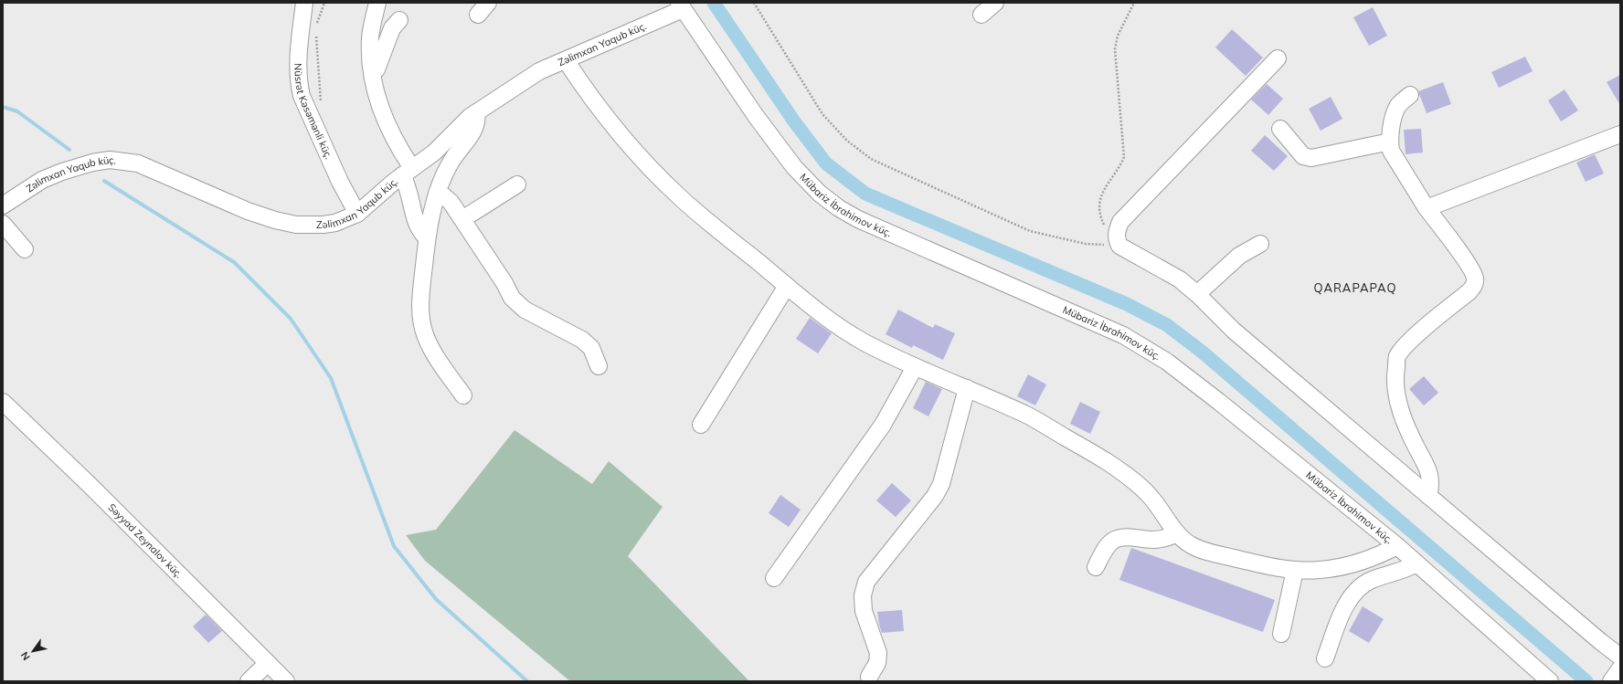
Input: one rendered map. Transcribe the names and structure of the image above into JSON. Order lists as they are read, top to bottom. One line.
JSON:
{"streets":{"street":["Zəlimxan Yaqub küç.","Nüsrət Kəsəmənli küç.","Mübariz İbrahimov küç.","Səyyad Zeynalov küç."]},"crossings":[["Zəlimxan Yaqub küç.","Nüsrət Kəsəmənli küç."],["Zəlimxan Yaqub küç.","Mübariz İbrahimov küç."]],"districts":["QARAPAPAQ"],"north":"bottom left"}
